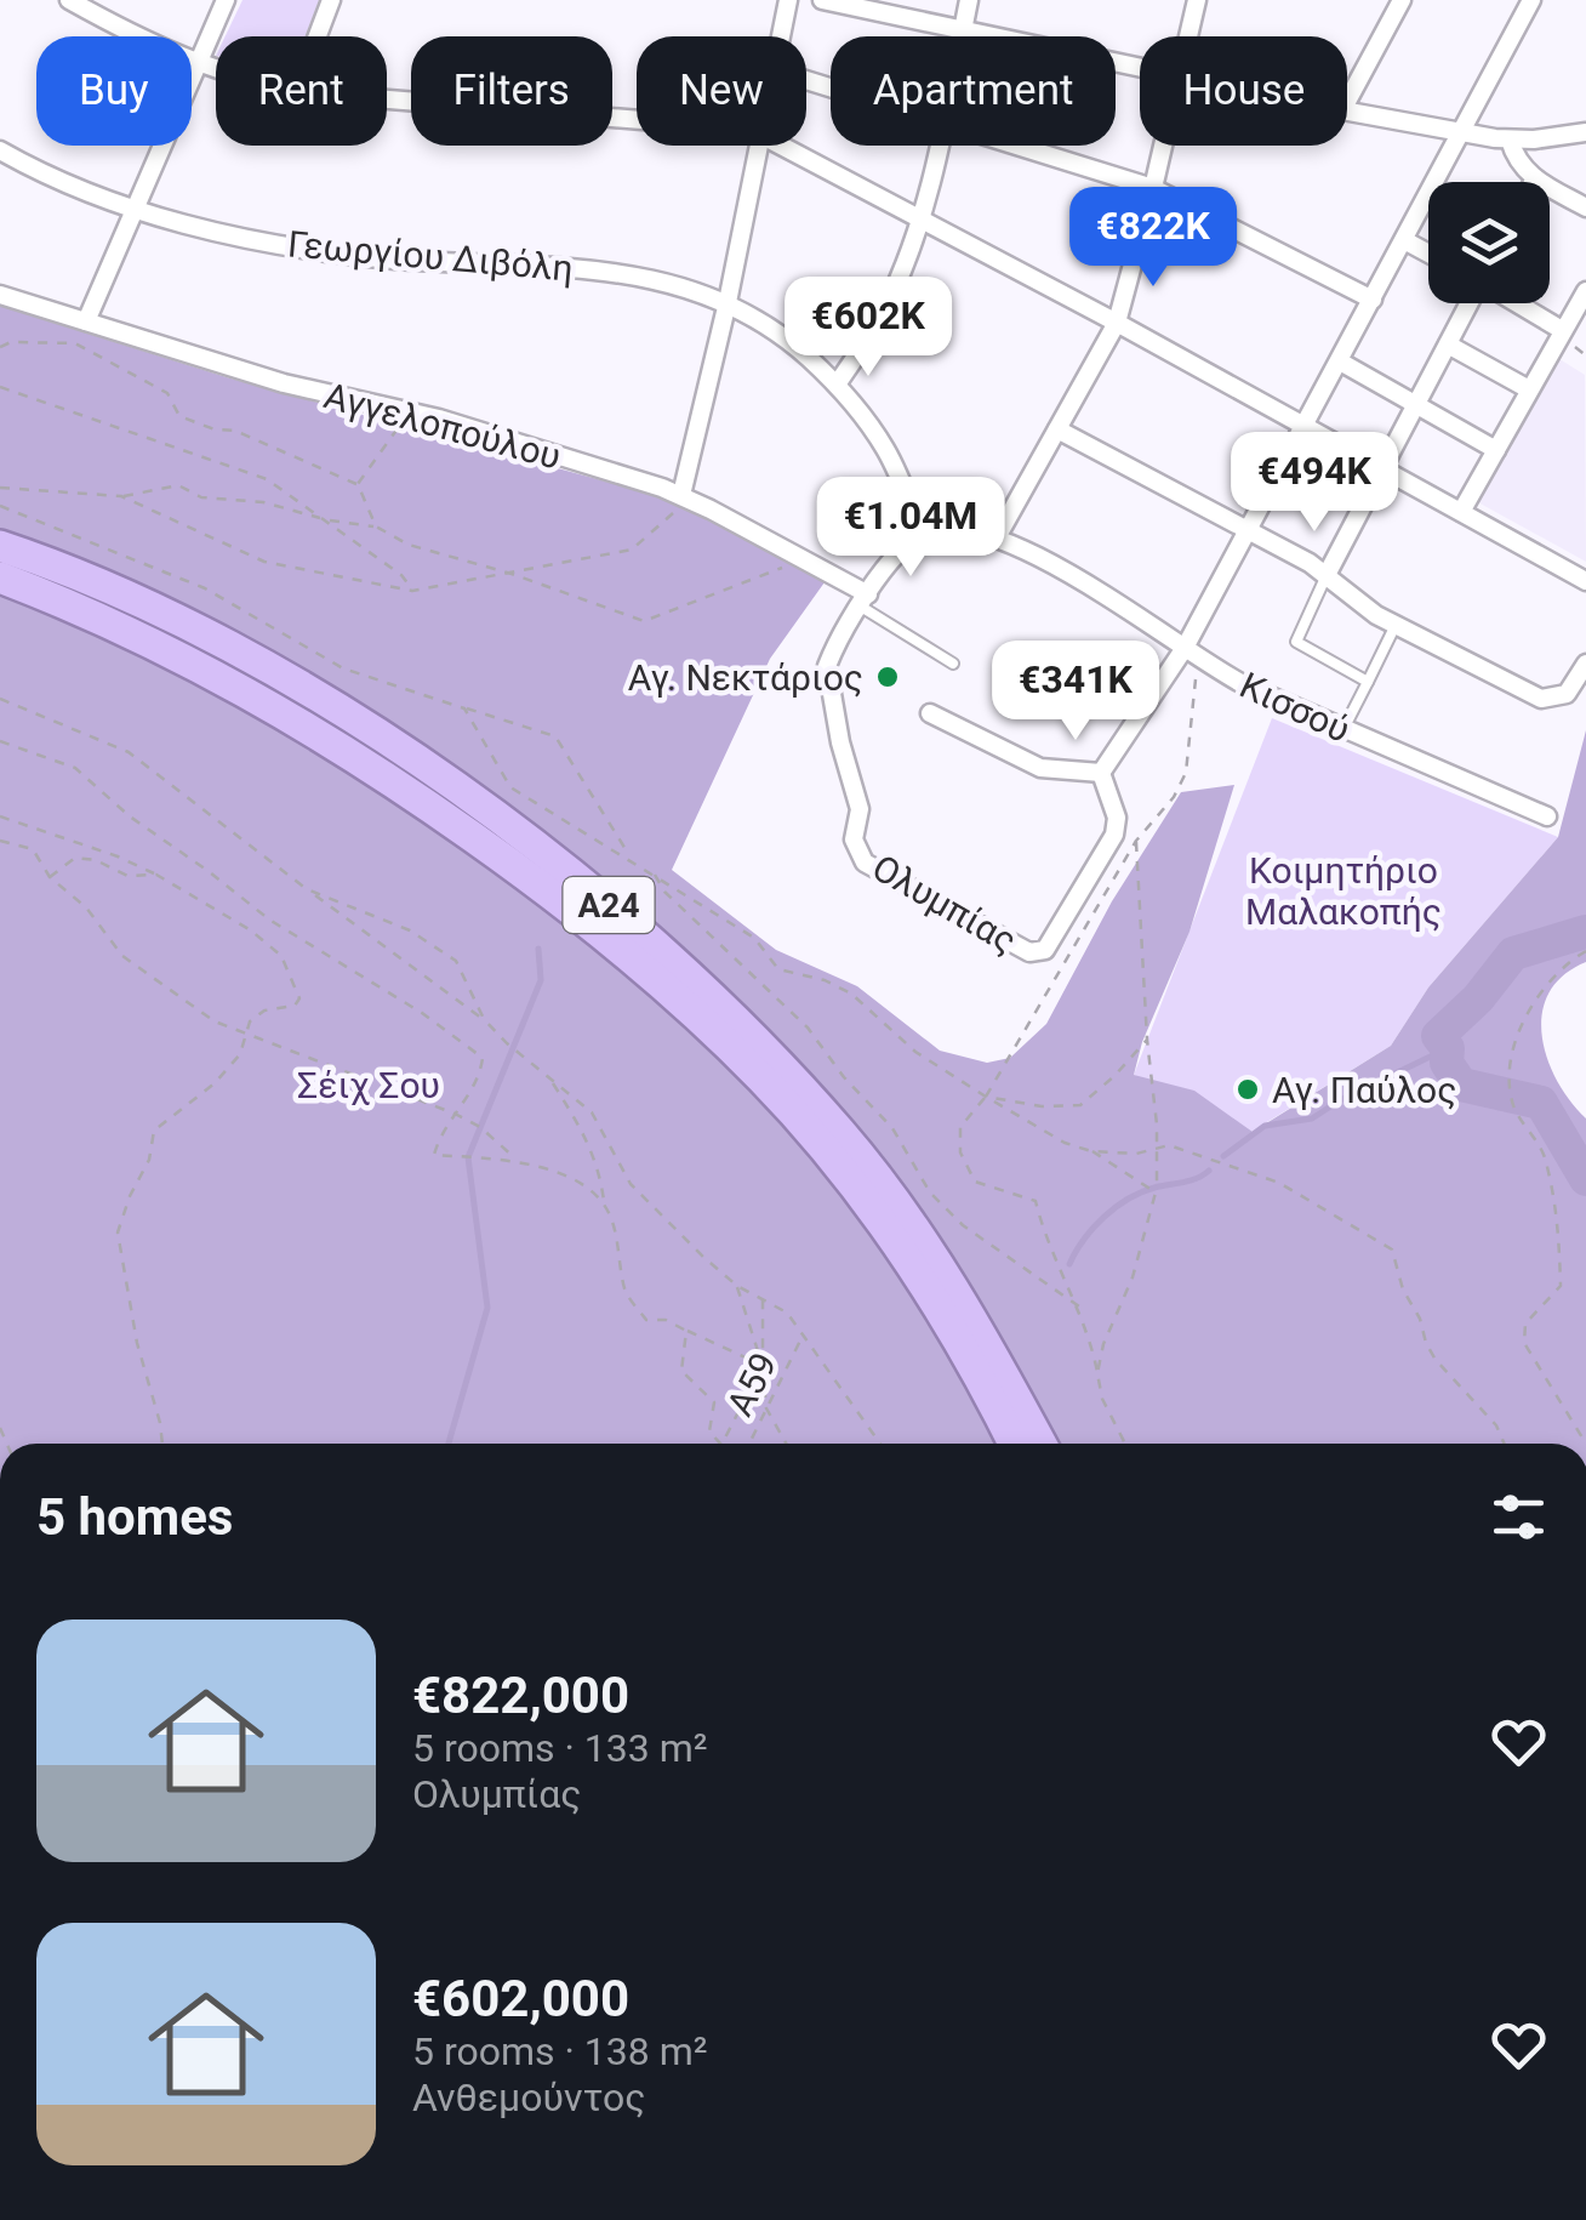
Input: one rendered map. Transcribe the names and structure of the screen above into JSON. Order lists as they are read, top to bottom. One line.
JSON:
{"streets":{"highway":["Α24"],"street":["Γεωργίου Διβόλη","Αγγελοπούλου","Κισσού","Ολυμπίας"],"path":["Α59"]},"crossings":[["Γεωργίου Διβόλη","Κισσού"],["Γεωργίου Διβόλη","Ολυμπίας"],["Αγγελοπούλου","Ολυμπίας"],["Κισσού","Ολυμπίας"]],"parks":["Κοιμητήριο Μαλακοπής","Σέιχ Σου"],"places":["Αγ. Νεκτάριος","Αγ. Παύλος"],"page":{"chip":["Buy","Rent","Filters","New","Apartment","House"],"price":["€822K","€602K","€494K","€1.04M","€341K"],"heading":"5 homes","list":[{"name":"€822,000","note":"5 rooms · 133 m² · Ολυμπίας"},{"name":"€602,000","note":"5 rooms · 138 m² · Ανθεμούντος"}]}}
